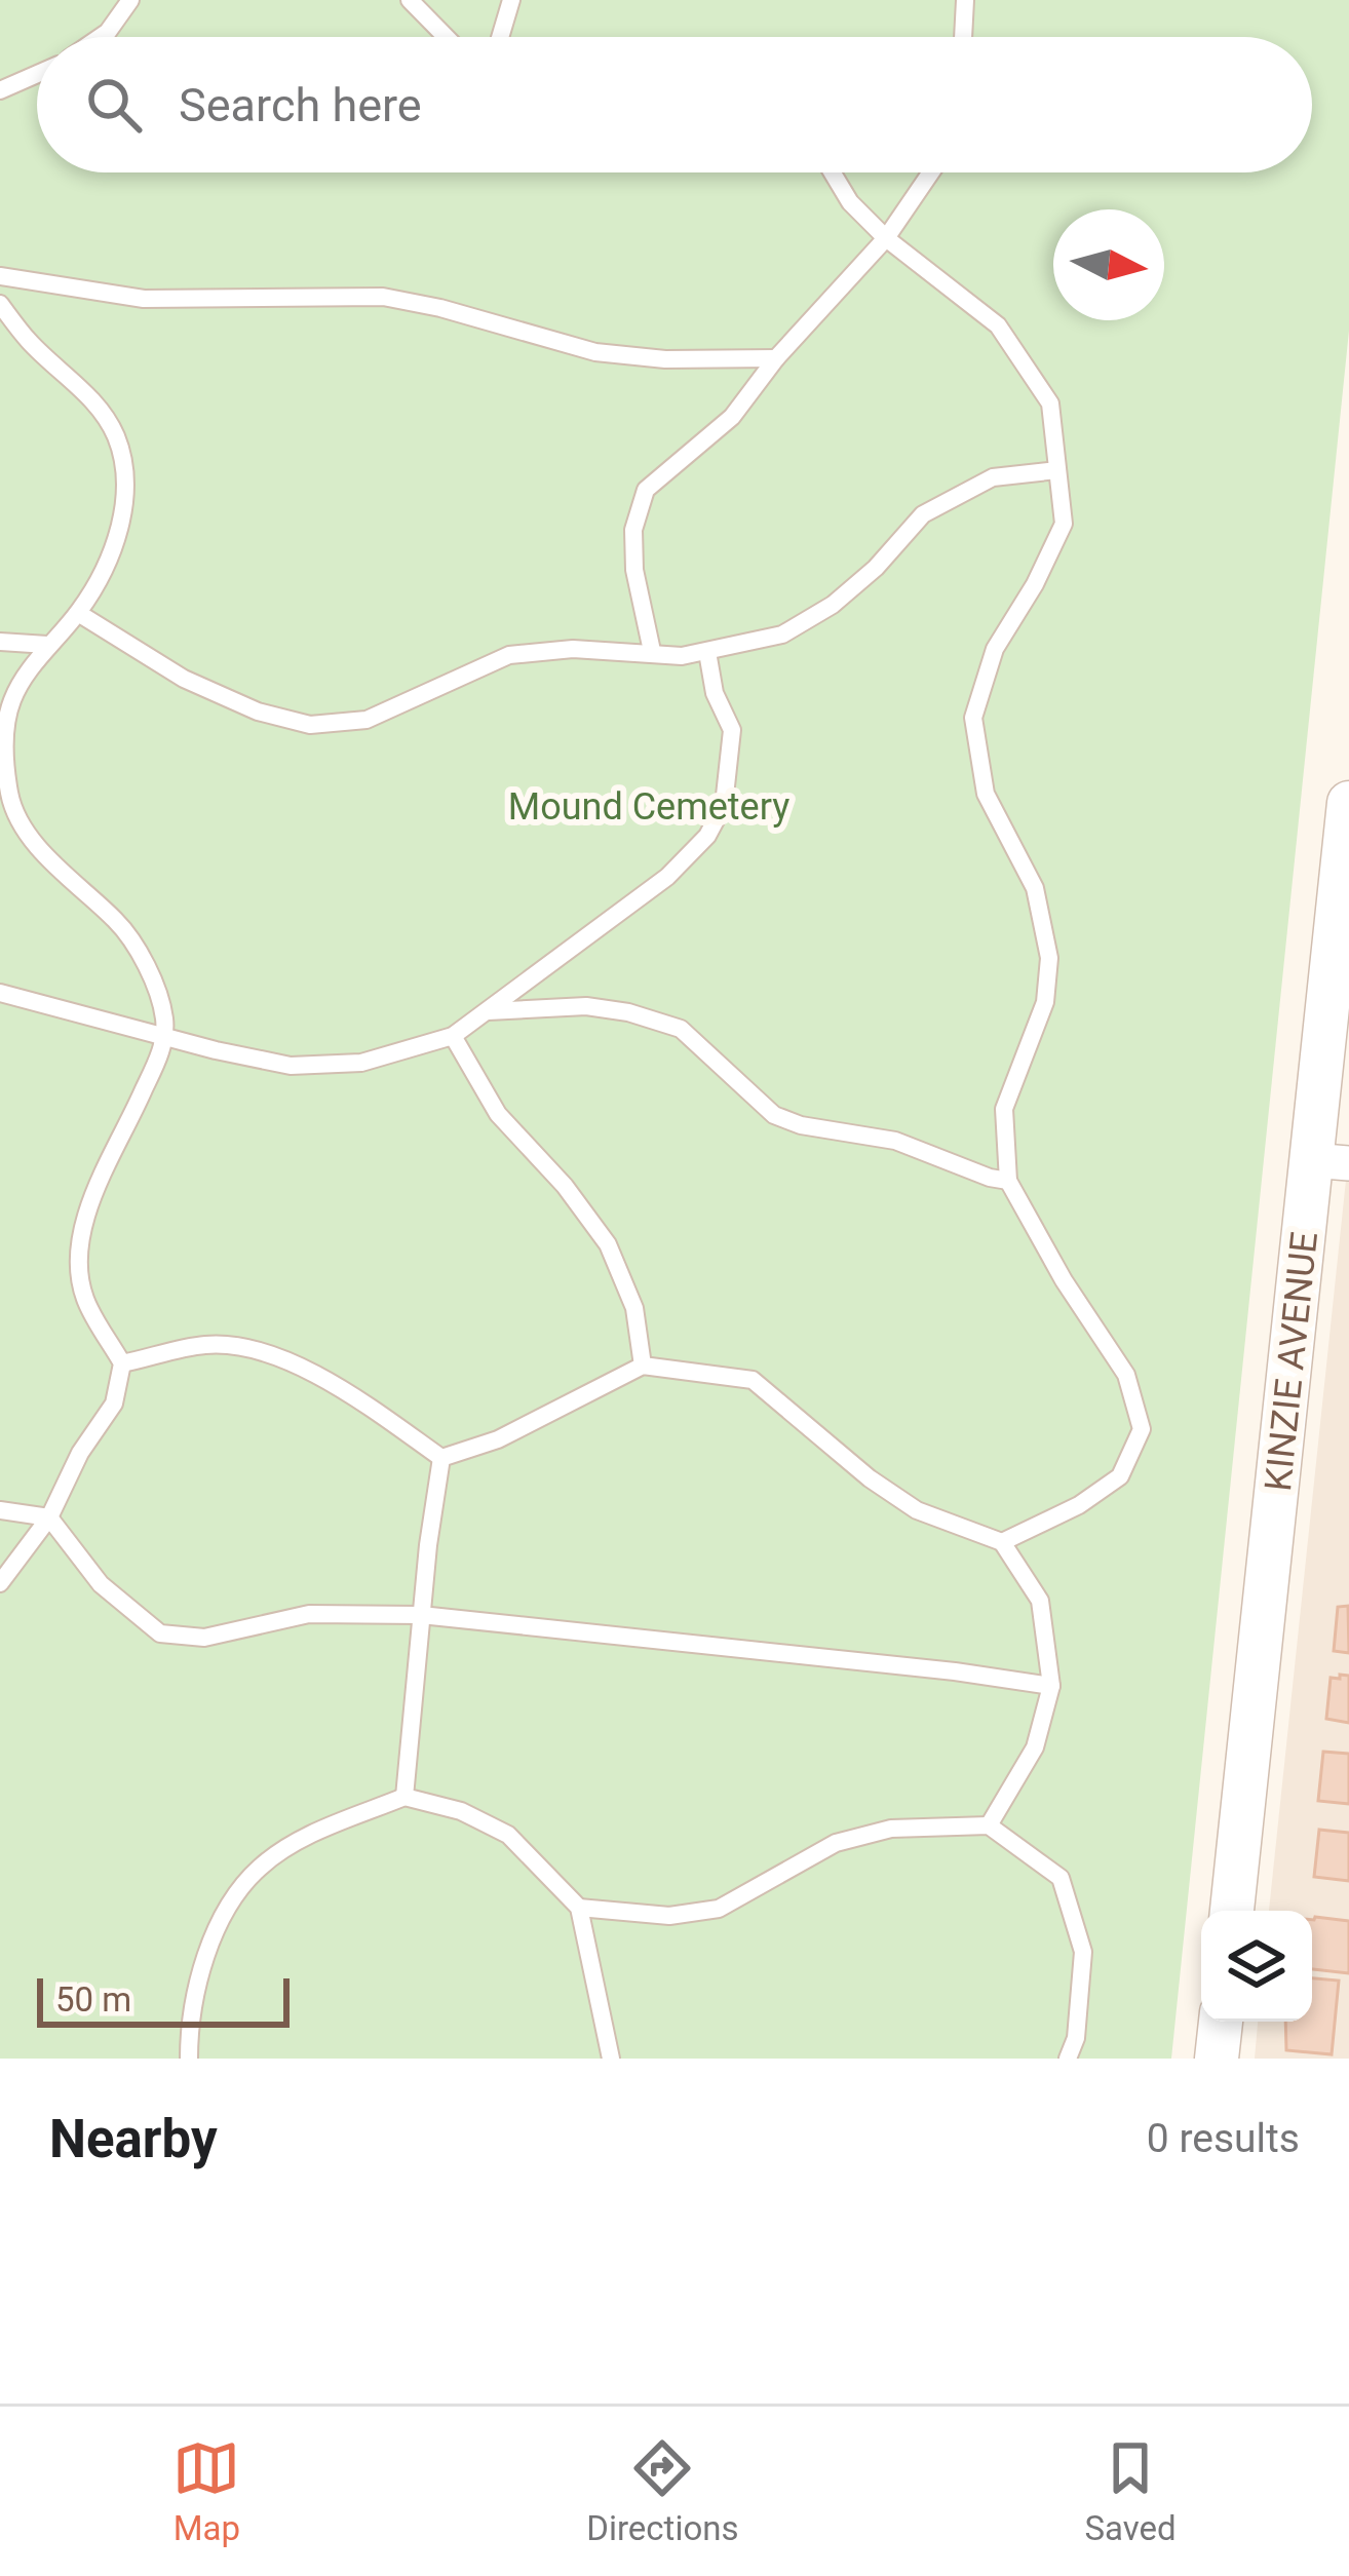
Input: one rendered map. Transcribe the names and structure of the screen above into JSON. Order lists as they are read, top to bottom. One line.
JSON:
{"streets":{"street":["KINZIE AVENUE"]},"parks":["Mound Cemetery"],"scale_bar":"50 m","north":"right","page":{"search":"Search here","scale":"50 m","heading":["Nearby","0 results"],"nav":["Map","Directions","Saved"]}}
